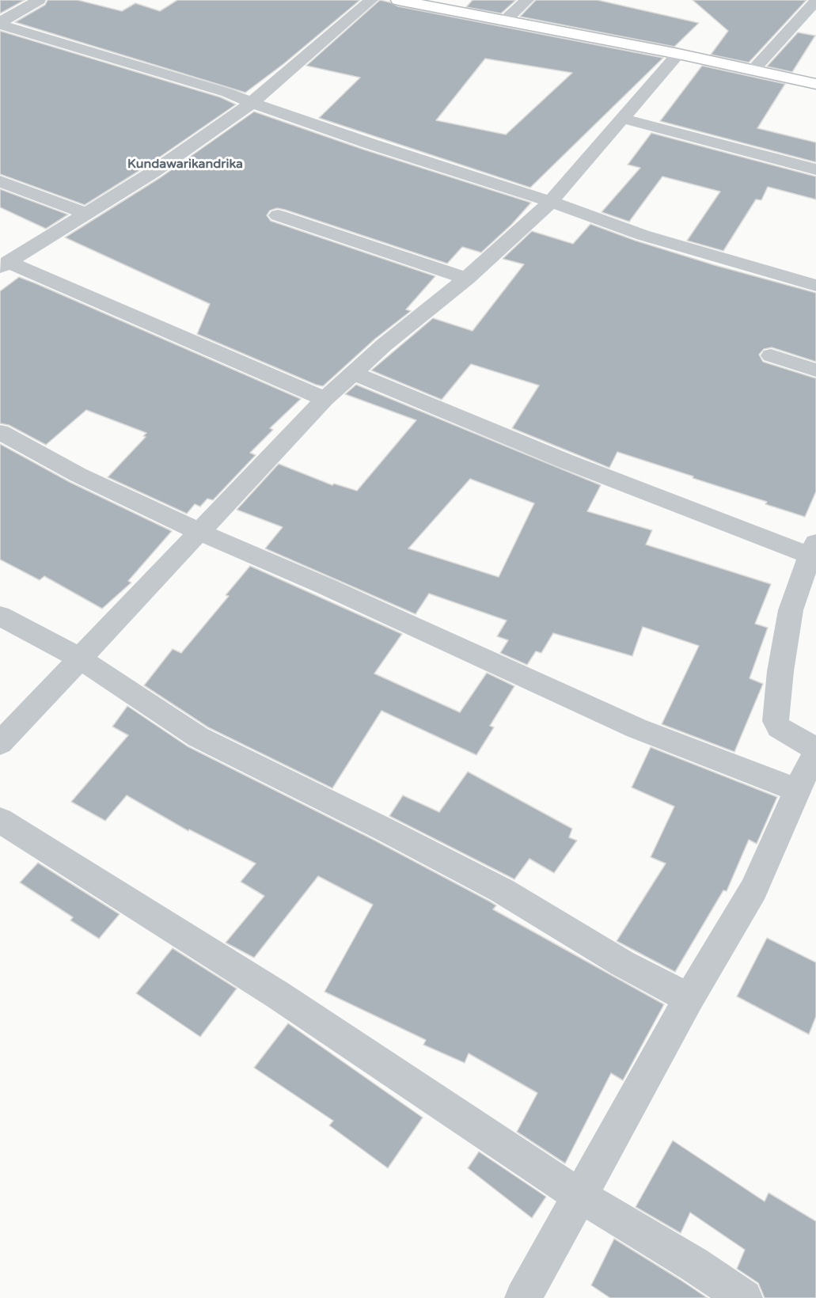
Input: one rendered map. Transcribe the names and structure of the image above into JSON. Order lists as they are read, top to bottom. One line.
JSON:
{"districts":["Kundawarikandrika"]}
